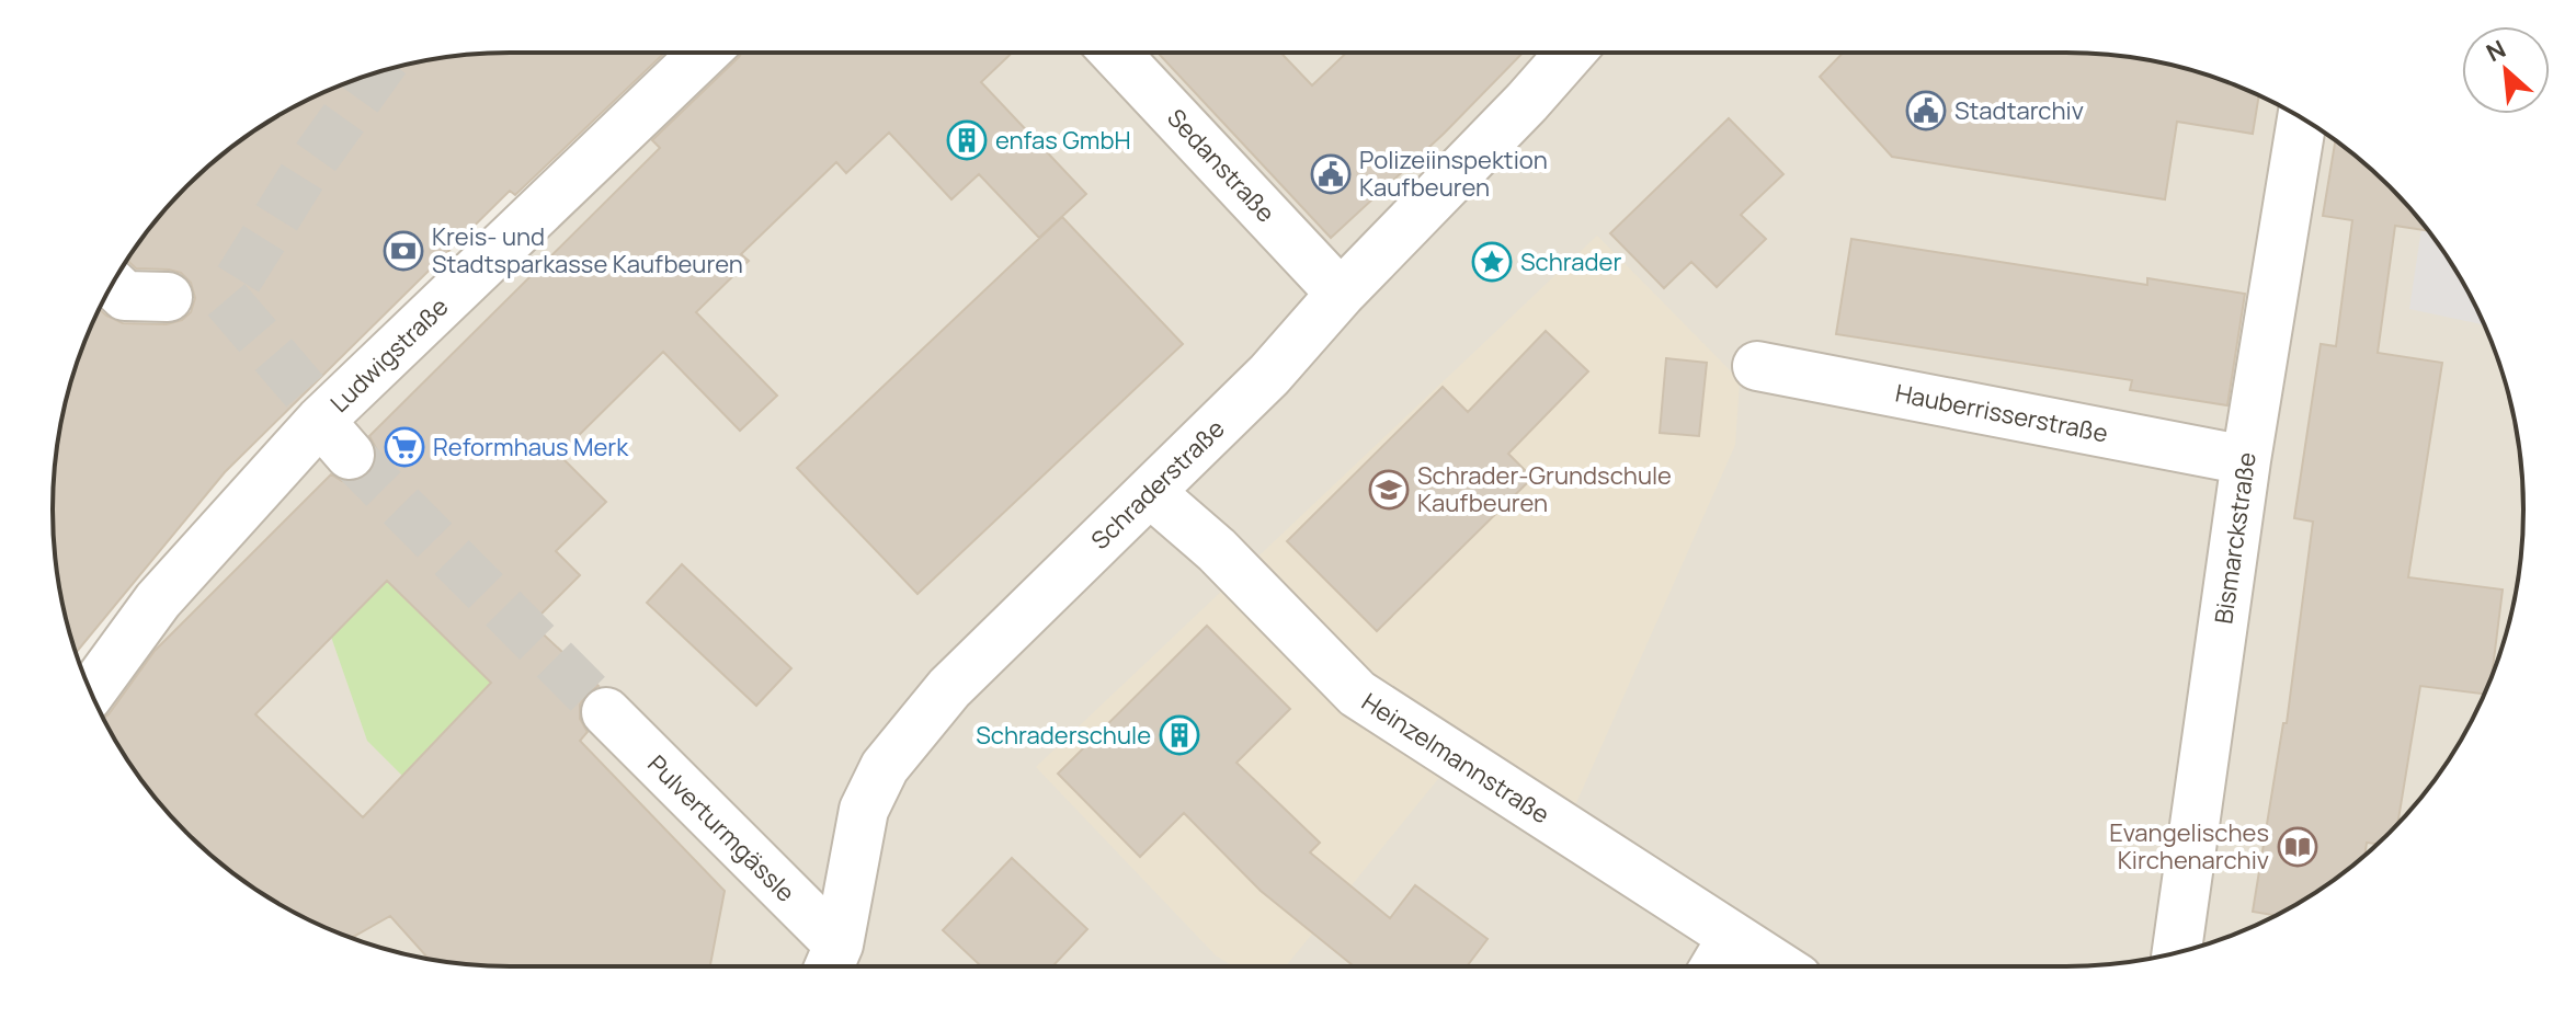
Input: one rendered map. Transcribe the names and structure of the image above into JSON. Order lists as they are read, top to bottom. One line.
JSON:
{"streets":{"street":["Sedanstraße","Ludwigstraße","Hauberrisserstraße","Schraderstraße","Bismarckstraße","Heinzelmannstraße","Pulverturmgässle"]},"crossings":[["Sedanstraße","Schraderstraße"],["Hauberrisserstraße","Bismarckstraße"],["Schraderstraße","Heinzelmannstraße"],["Schraderstraße","Pulverturmgässle"]],"places":{"public building":["Stadtarchiv","Polizeiinspektion Kaufbeuren"],"building":["enfas GmbH","Schraderschule"],"bank":["Kreis- und Stadtsparkasse Kaufbeuren"],"place":["Schrader"],"supermarket":["Reformhaus Merk"],"school or university":["Schrader-Grundschule Kaufbeuren"],"library":["Evangelisches Kirchenarchiv"]},"north":"top left"}
